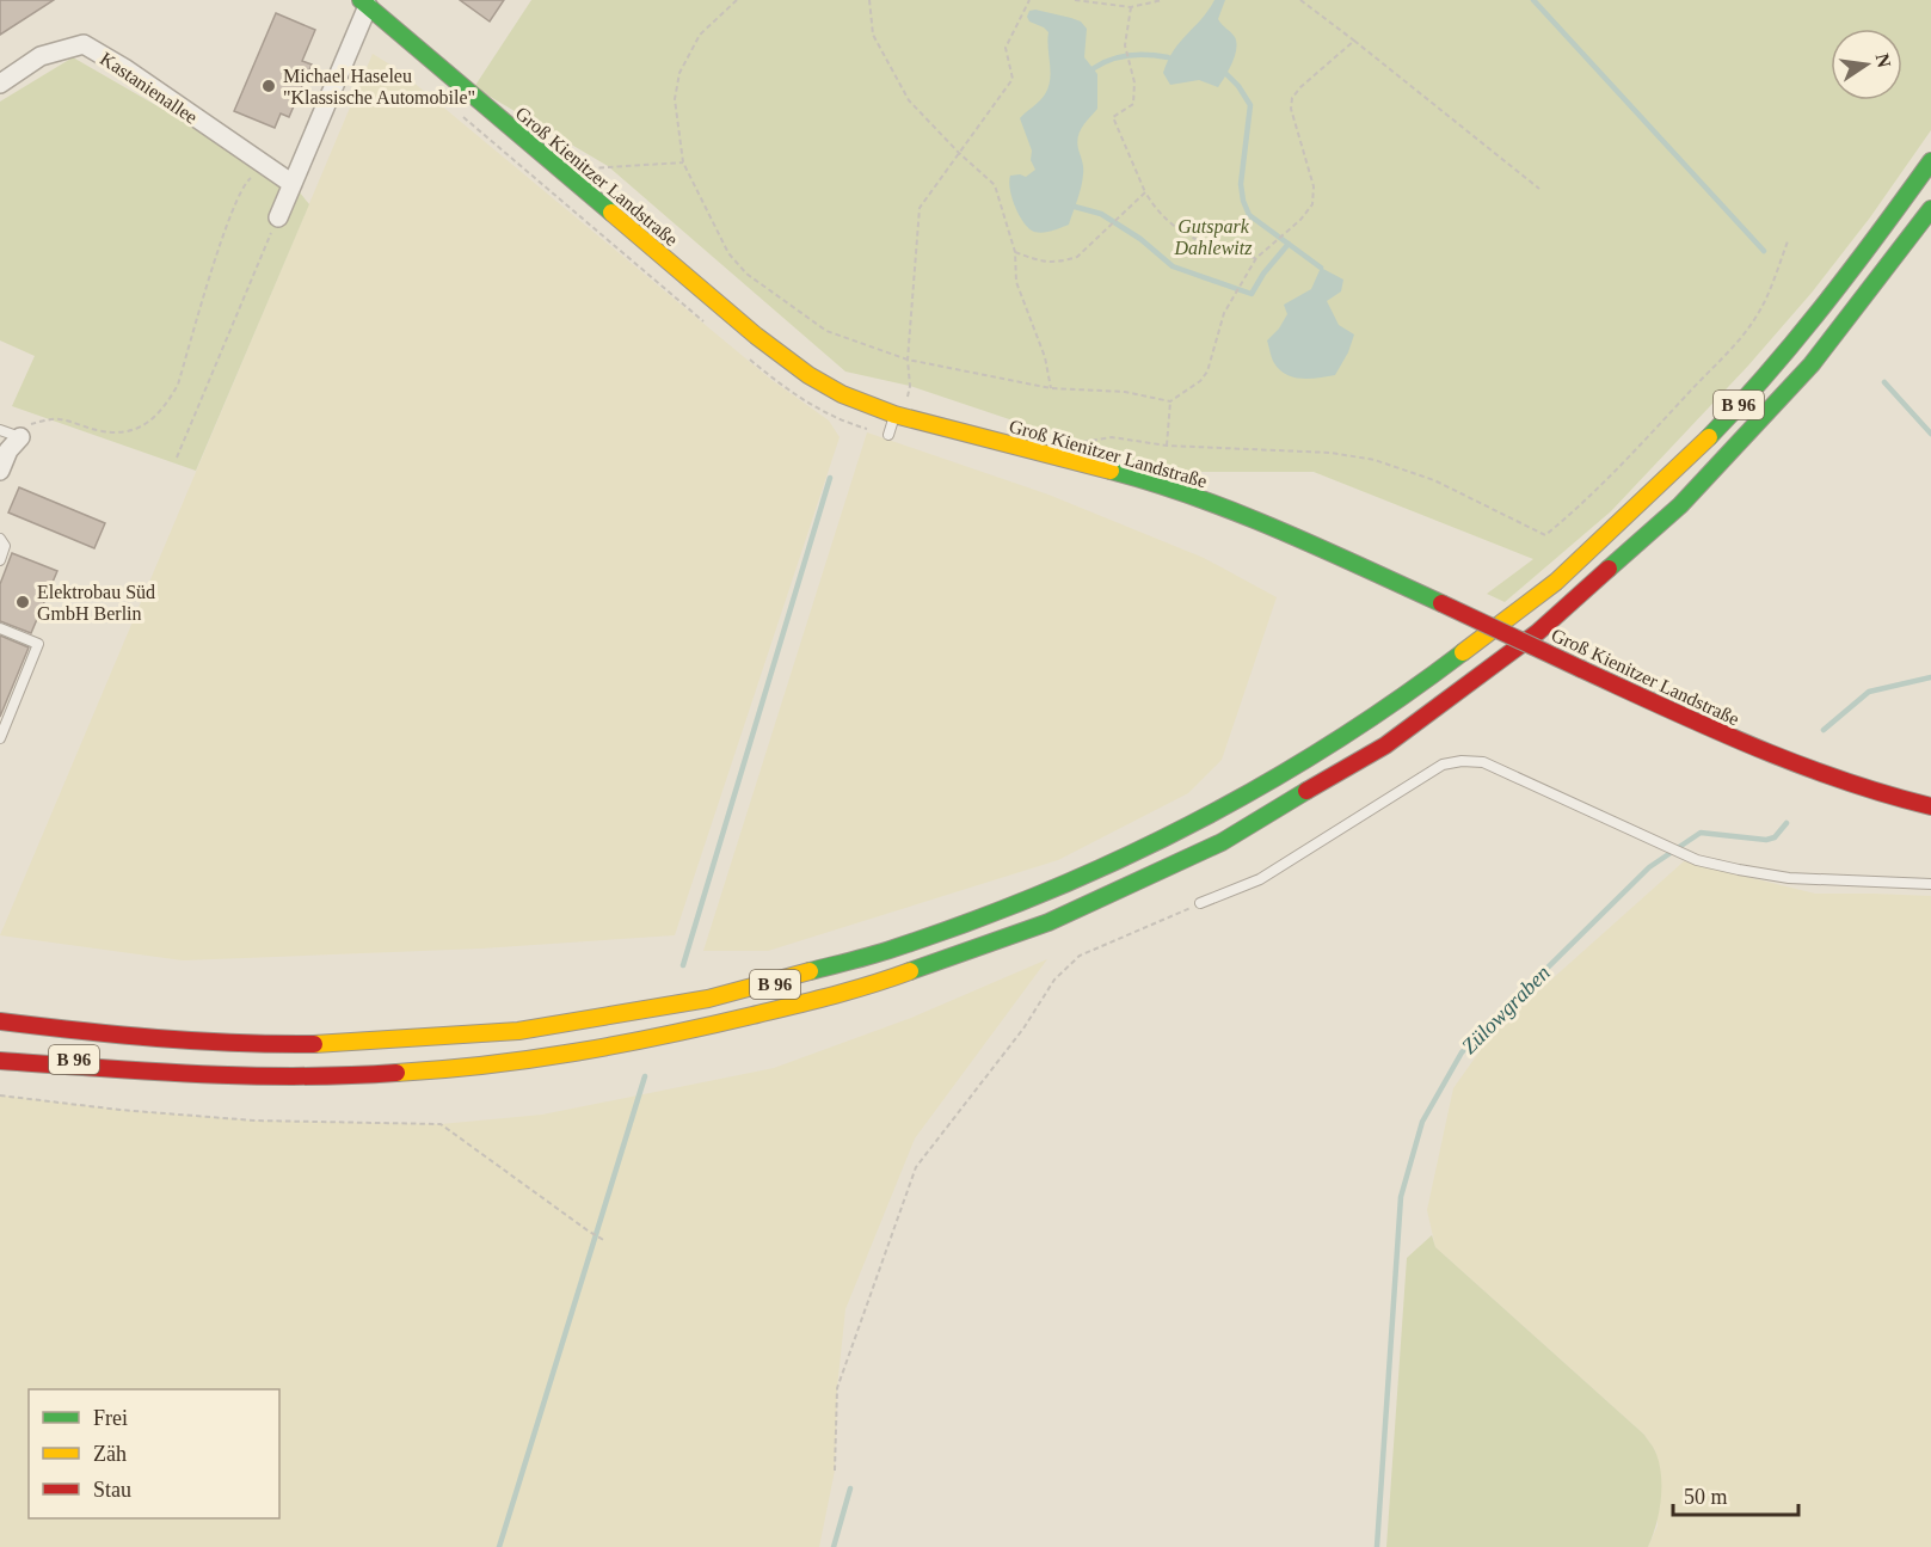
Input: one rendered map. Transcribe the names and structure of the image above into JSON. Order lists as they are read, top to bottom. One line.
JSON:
{"streets":{"main road":["Groß Kienitzer Landstraße","B 96"],"street":["Kastanienallee"]},"water":["Zülowgraben"],"parks":["Gutspark Dahlewitz"],"places":["Michael Haseleu \"Klassische Automobile\"","Elektrobau Süd GmbH Berlin"],"legend":["Frei","Zäh","Stau"],"scale_bar":"50 m","north":"right"}
